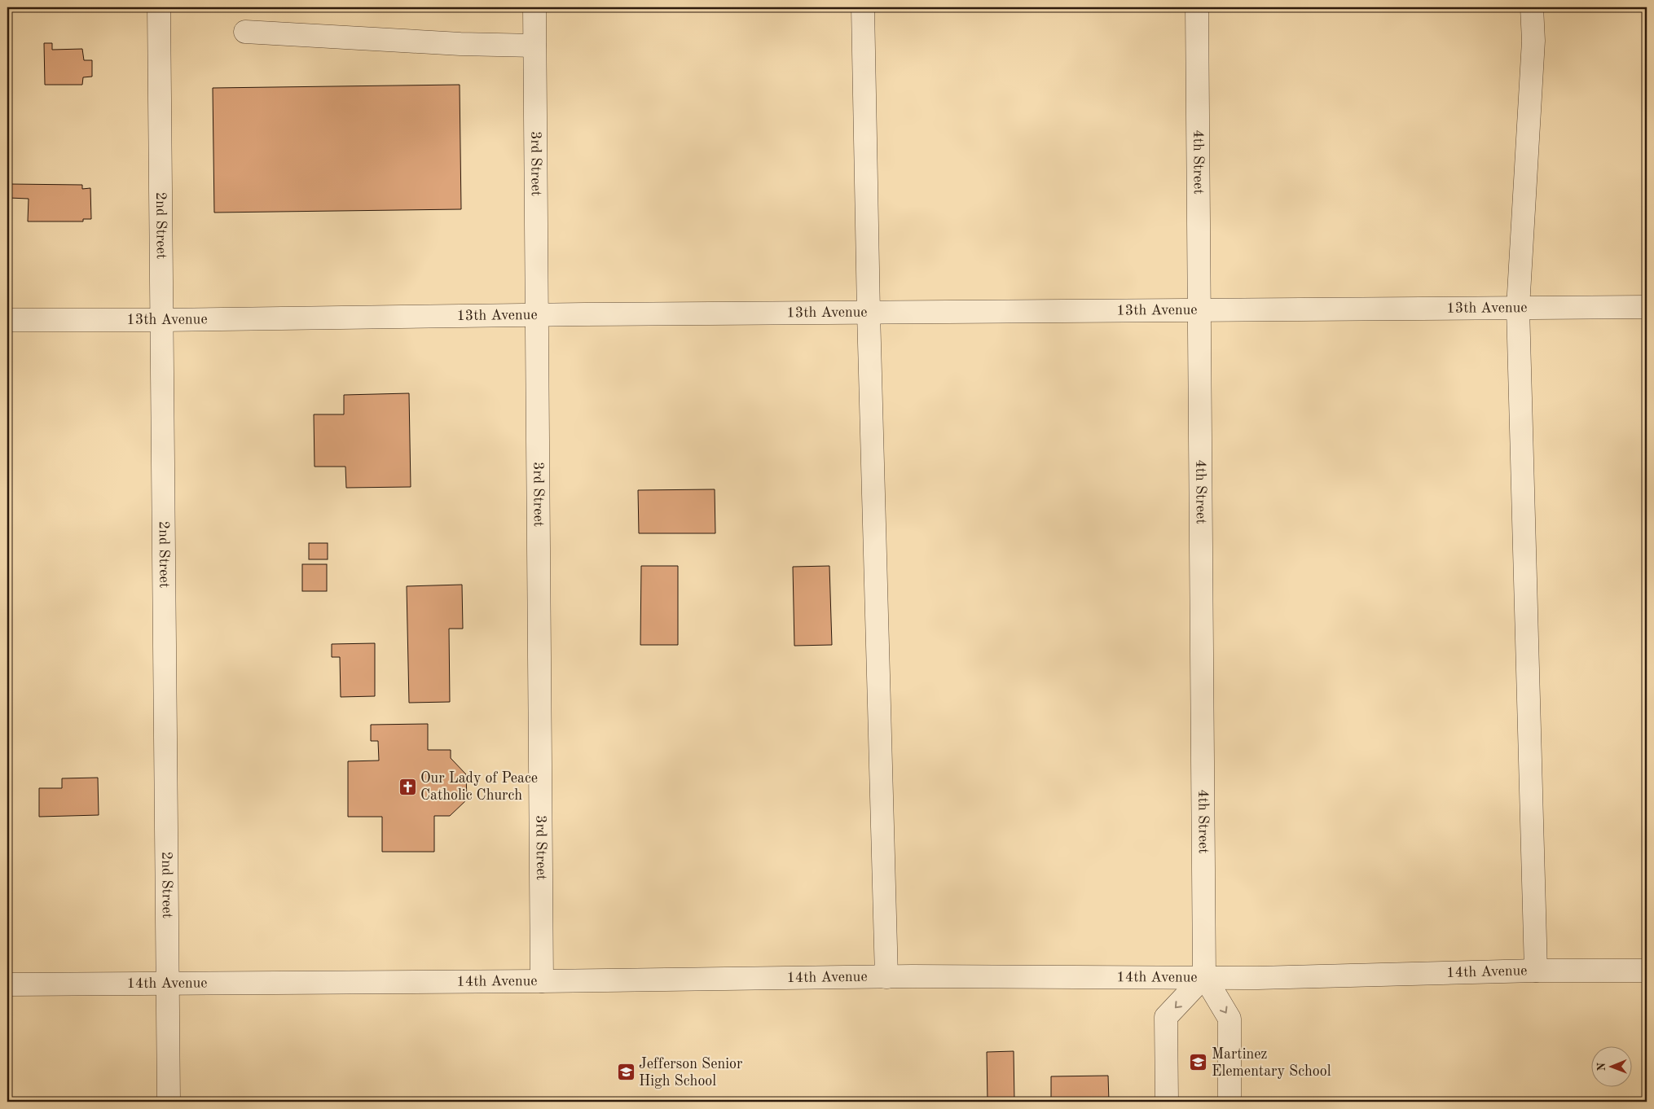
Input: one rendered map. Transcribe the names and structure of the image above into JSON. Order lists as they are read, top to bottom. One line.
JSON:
{"streets":{"street":["4th Street","3rd Street","2nd Street","13th Avenue","14th Avenue"]},"crossings":[["4th Street","13th Avenue"],["4th Street","14th Avenue"],["3rd Street","13th Avenue"],["3rd Street","14th Avenue"],["2nd Street","13th Avenue"],["2nd Street","14th Avenue"]],"places":{"church":["Our Lady of Peace Catholic Church"],"school or university":["Martinez Elementary School","Jefferson Senior High School"]},"north":"left"}
